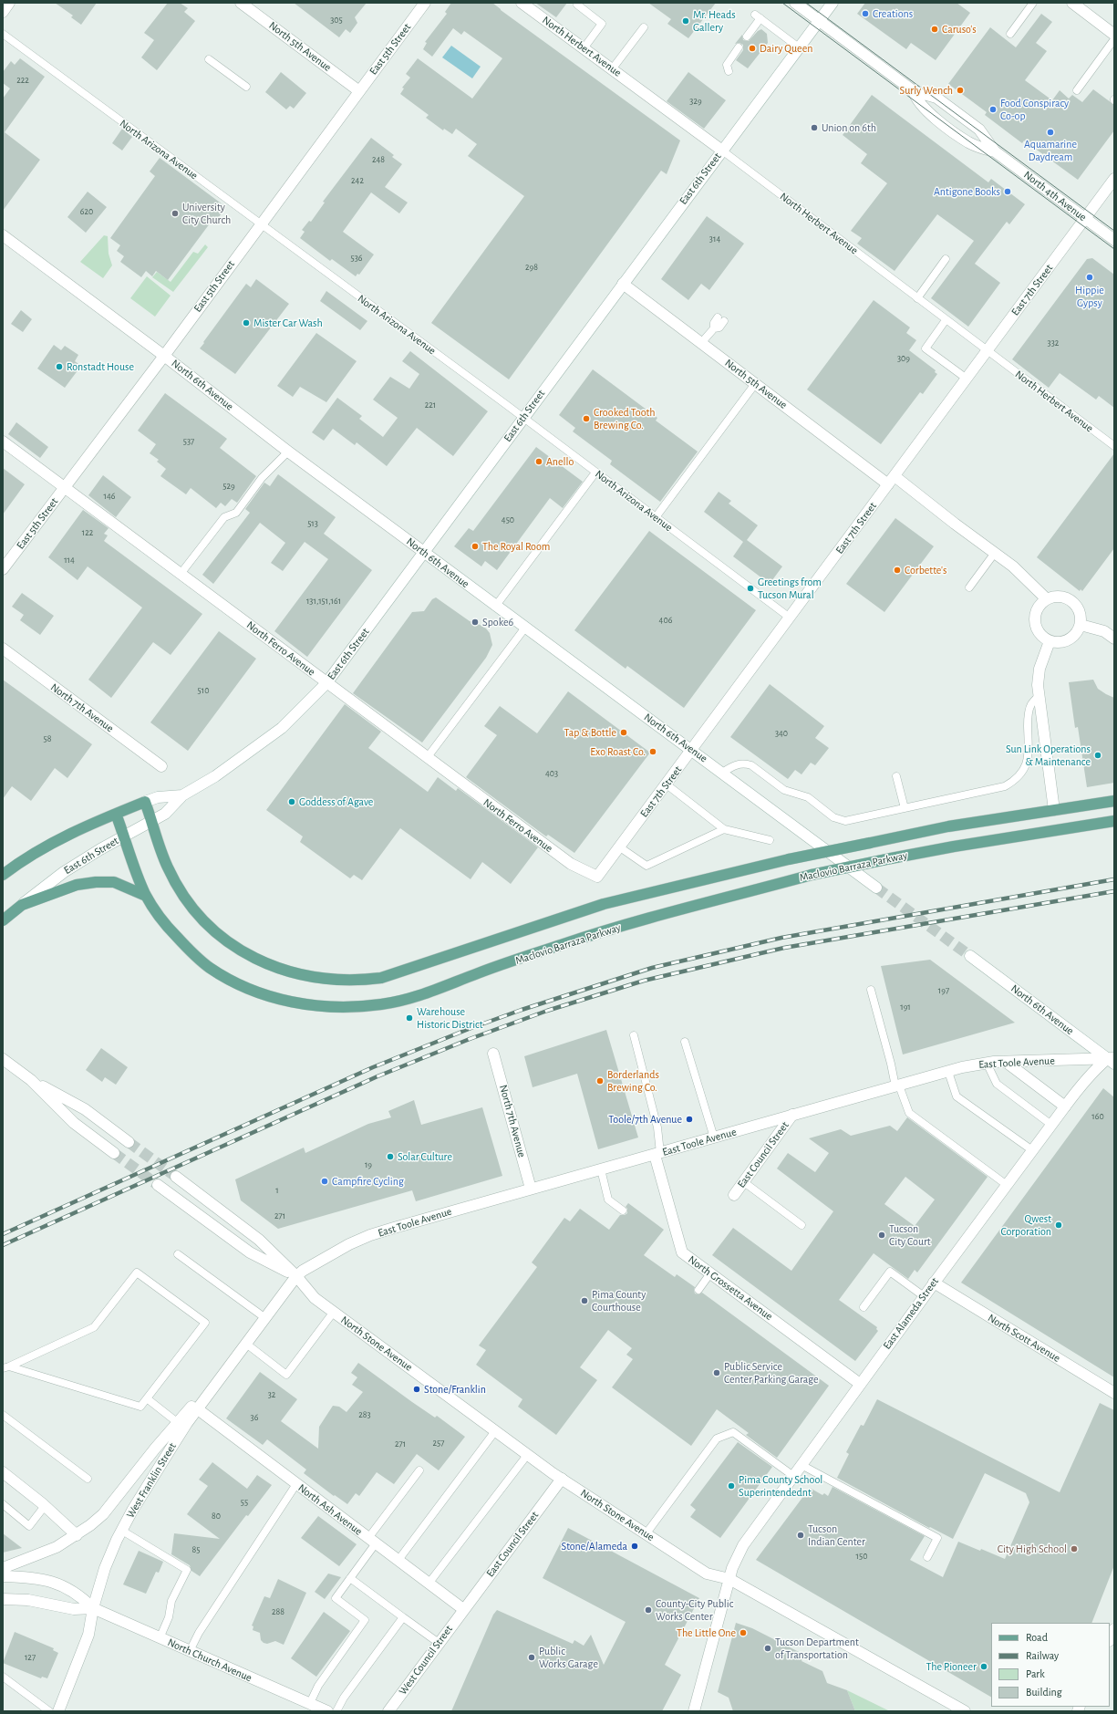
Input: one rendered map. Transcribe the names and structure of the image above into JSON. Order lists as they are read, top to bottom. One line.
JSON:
{"streets":{"main road":["East 6th Street","Maclovio Barraza Parkway"],"street":["North 5th Avenue","North Herbert Avenue","East 5th Street","North 4th Avenue","East 7th Street","North 6th Avenue","North Ferro Avenue","North 7th Avenue","East Toole Avenue","East Council Street","North Grossetta Avenue","East Alameda Street","North Scott Avenue","North Stone Avenue","West Franklin Street","North Ash Avenue","North Church Avenue","West Council Street"],"lane":["North Arizona Avenue"]},"crossings":[["North 5th Avenue","East 5th Street"],["North 5th Avenue","East 6th Street"],["North 5th Avenue","East 7th Street"],["North Herbert Avenue","East 6th Street"],["North Herbert Avenue","East 7th Street"],["East 5th Street","North Arizona Avenue"],["East 5th Street","North 6th Avenue"],["East 5th Street","North Ferro Avenue"],["North Arizona Avenue","East 6th Street"],["North Arizona Avenue","East 7th Street"],["East 6th Street","North 4th Avenue"],["East 6th Street","North 6th Avenue"],["East 6th Street","North Ferro Avenue"],["East 6th Street","Maclovio Barraza Parkway"],["North 4th Avenue","East 7th Street"],["East 7th Street","North 6th Avenue"],["East 7th Street","North Ferro Avenue"],["North 6th Avenue","East Toole Avenue"],["North 6th Avenue","East Alameda Street"],["North 7th Avenue","East Toole Avenue"],["East Toole Avenue","East Council Street"],["East Toole Avenue","North Grossetta Avenue"],["East Toole Avenue","East Alameda Street"],["East Toole Avenue","North Stone Avenue"],["East Toole Avenue","West Franklin Street"],["East Council Street","North Stone Avenue"],["East Council Street","North Ash Avenue"],["East Council Street","West Council Street"],["North Grossetta Avenue","East Alameda Street"],["East Alameda Street","North Scott Avenue"],["East Alameda Street","North Stone Avenue"],["North Stone Avenue","West Franklin Street"],["West Franklin Street","North Ash Avenue"],["West Franklin Street","North Church Avenue"],["North Ash Avenue","West Council Street"]],"places":["Creations","Mr. Heads Gallery","Caruso's","Dairy Queen","Surly Wench","Food Conspiracy Co-op","Union on 6th","Aquamarine Daydream","Antigone Books","University City Church","Hippie Gypsy","Mister Car Wash","Ronstadt House","Crooked Tooth Brewing Co.","Anello","The Royal Room","Corbette's","Greetings from Tucson Mural","Spoke6","Tap & Bottle","Exo Roast Co.","Sun Link Operations & Maintenance","Goddess of Agave","Warehouse Historic District","Borderlands Brewing Co.","Toole/7th Avenue","Solar Culture","Campfire Cycling","Qwest Corporation","Tucson City Court","Pima County Courthouse","Public Service Center Parking Garage","Stone/Franklin","Pima County School Superintendednt","Tucson Indian Center","Stone/Alameda","City High School","County-City Public Works Center","The Little One","Tucson Department of Transportation","Public Works Garage","The Pioneer"],"house_numbers":["305","222","329","248","242","620","314","536","298","332","309","221","537","529","146","450","513","122","114","131,151,161","406","510","340","58","403","197","191","160","19","1","271","32","283","36","257","271","55","80","85","150","288","127"],"legend":["Road","Railway","Park","Building"]}
